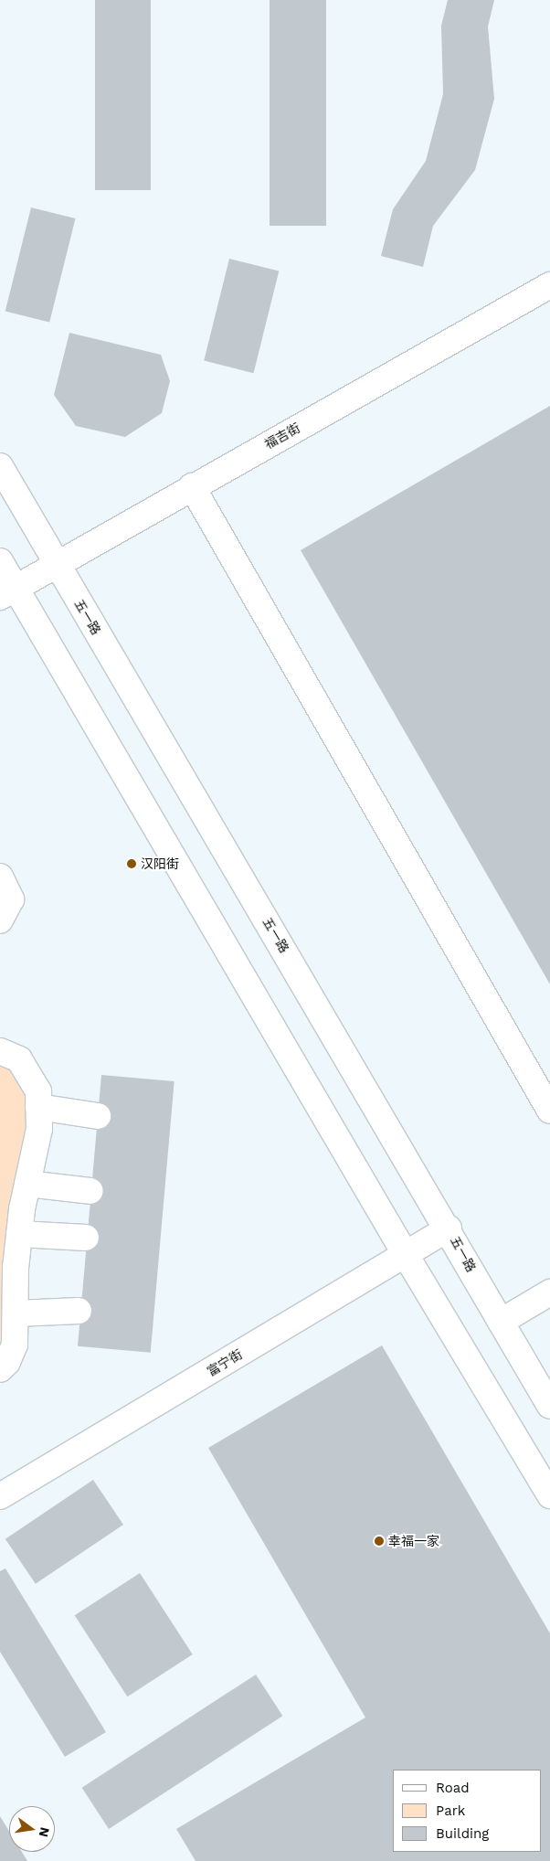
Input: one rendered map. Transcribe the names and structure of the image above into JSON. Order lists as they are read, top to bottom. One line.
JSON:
{"streets":{"main road":["福吉街","五一路","富宁街"]},"crossings":[["福吉街","五一路"],["五一路","富宁街"]],"places":["汉阳街","幸福一家"],"legend":["Road","Park","Building"],"north":"right"}
